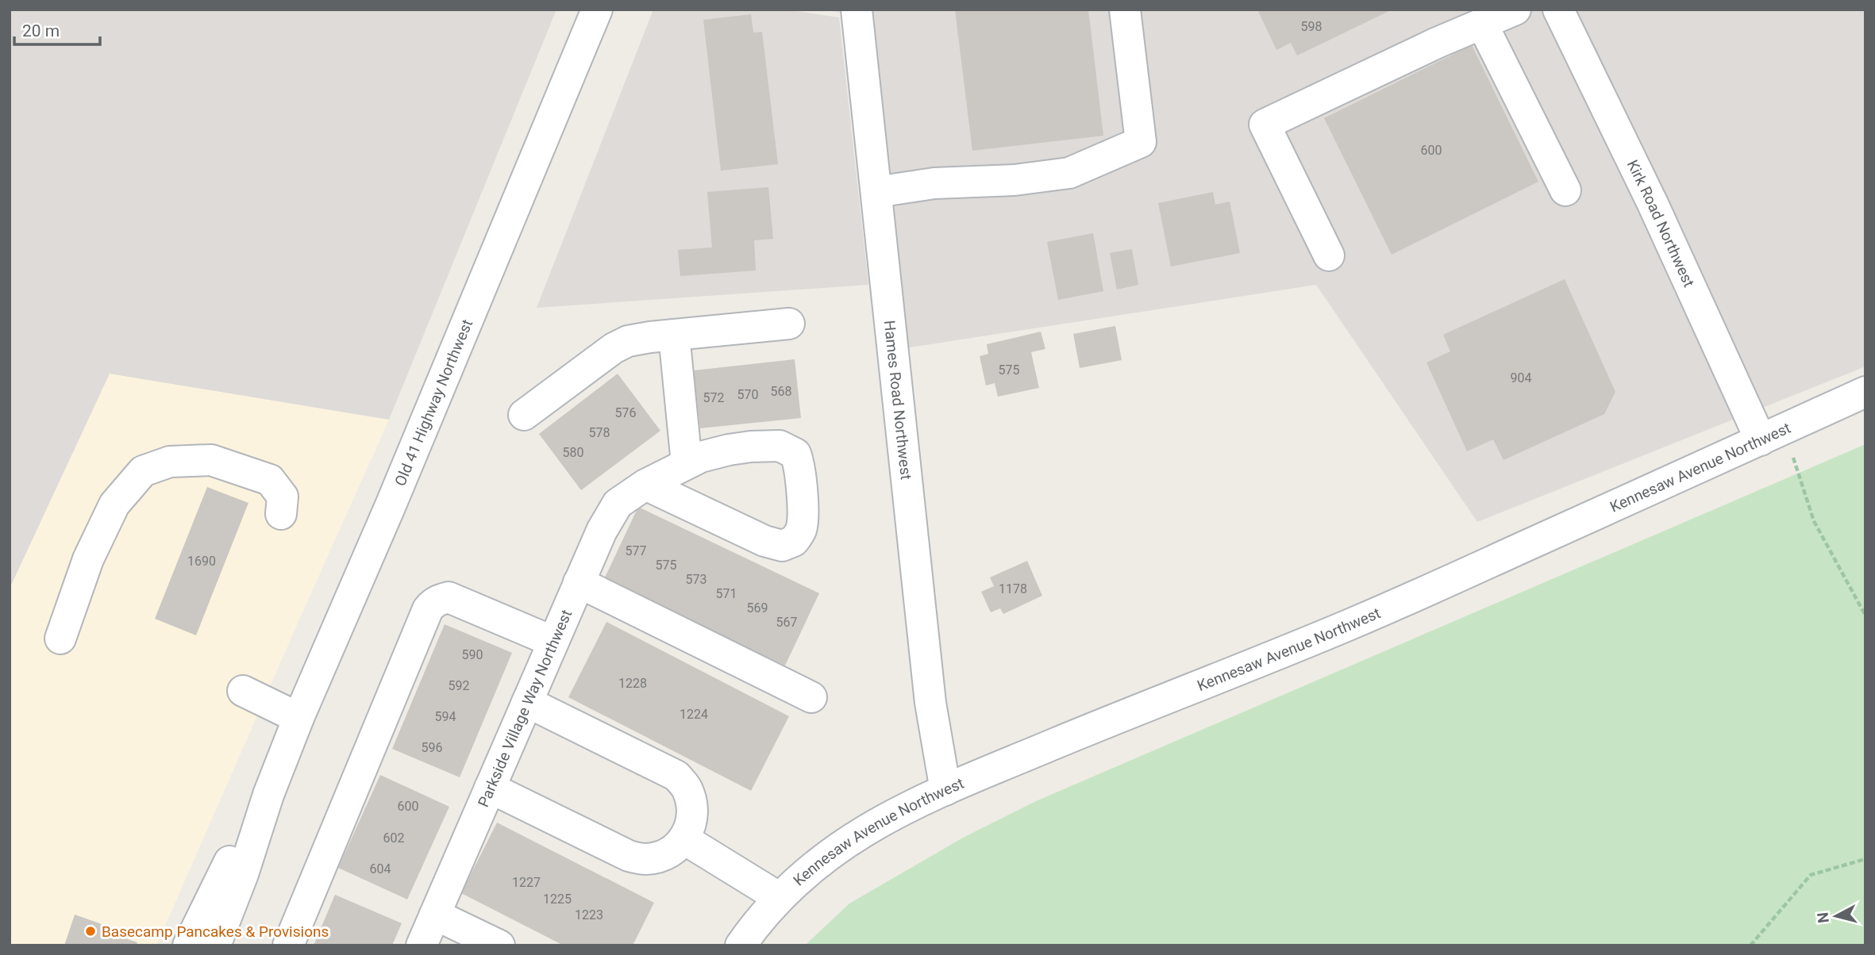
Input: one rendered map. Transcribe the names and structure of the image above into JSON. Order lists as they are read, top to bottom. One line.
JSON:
{"streets":{"street":["Kirk Road Northwest","Hames Road Northwest","Old 41 Highway Northwest","Kennesaw Avenue Northwest","Parkside Village Way Northwest"]},"crossings":[["Kirk Road Northwest","Kennesaw Avenue Northwest"],["Hames Road Northwest","Kennesaw Avenue Northwest"]],"places":["Basecamp Pancakes & Provisions"],"house_numbers":["598","600","575","904","568","570","572","576","578","580","577","1690","575","573","1178","571","569","567","590","1228","592","1224","594","596","600","602","604","1227","1225","1223"],"scale_bar":"20 m","north":"left"}
